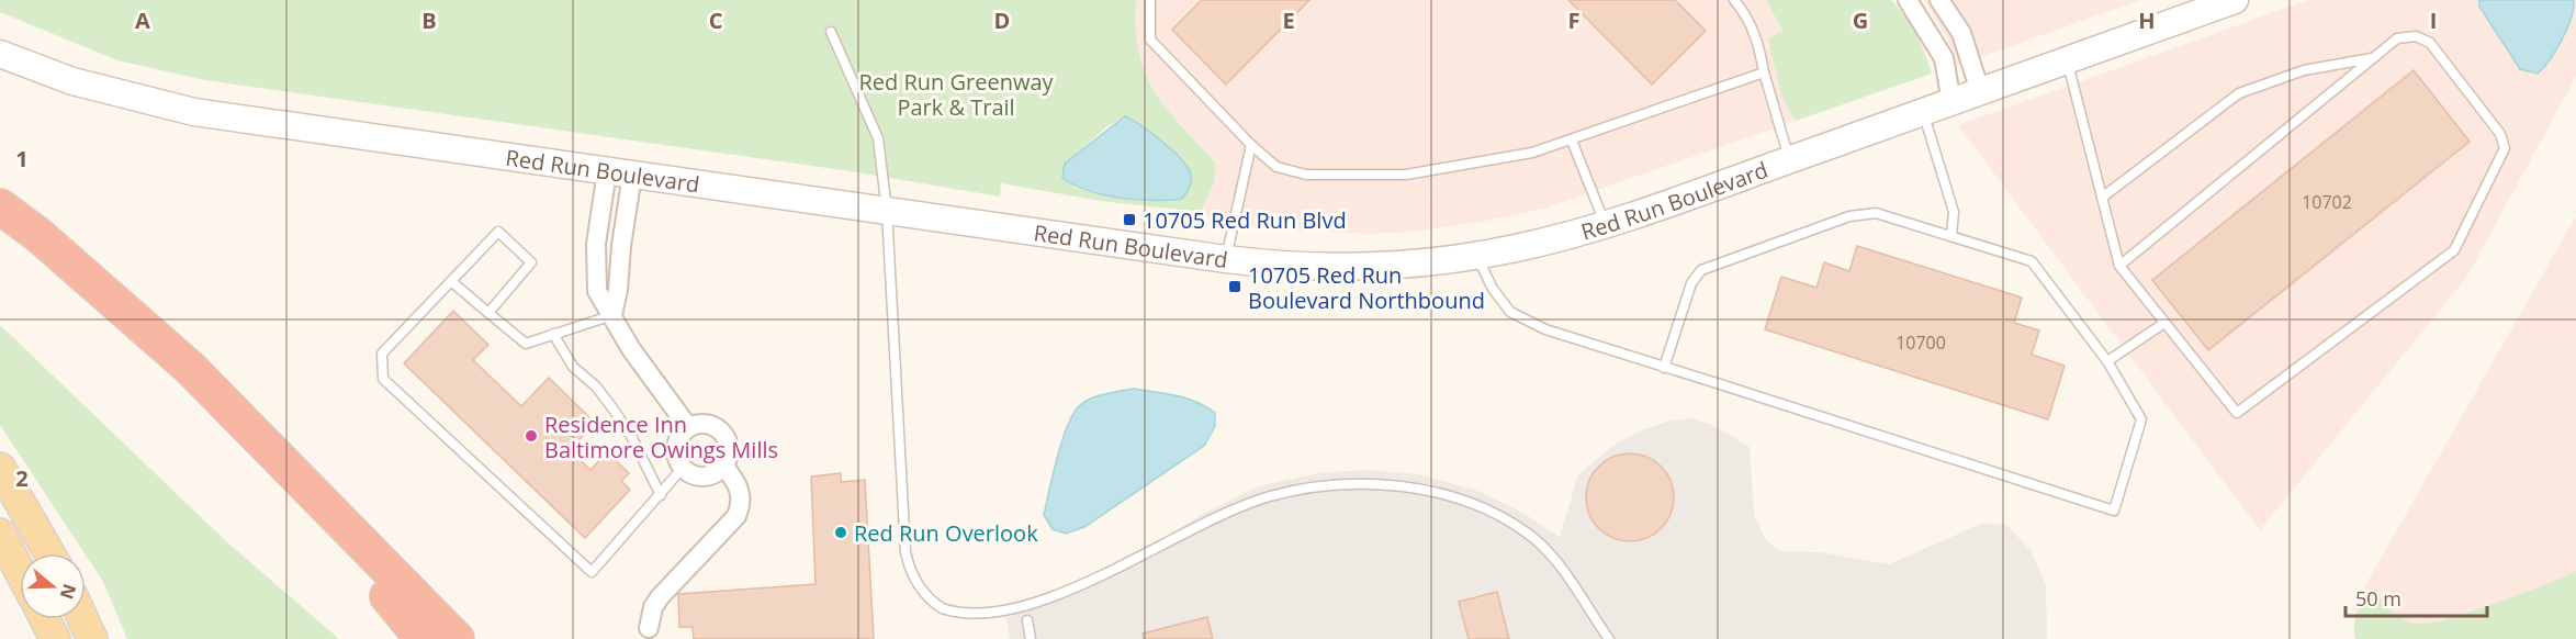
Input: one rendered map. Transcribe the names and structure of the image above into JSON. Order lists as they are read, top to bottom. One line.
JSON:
{"streets":{"main road":["Red Run Boulevard"]},"parks":["Red Run Greenway Park & Trail"],"places":{"transit":["10705 Red Run Blvd","10705 Red Run Boulevard Northbound"],"other":["Residence Inn Baltimore Owings Mills","Red Run Overlook"]},"house_numbers":["10702","10700"],"scale_bar":"50 m","north":"right","grid":{"columns":["A","B","C","D","E","F","G","H","I"],"rows":["1","2"]}}
